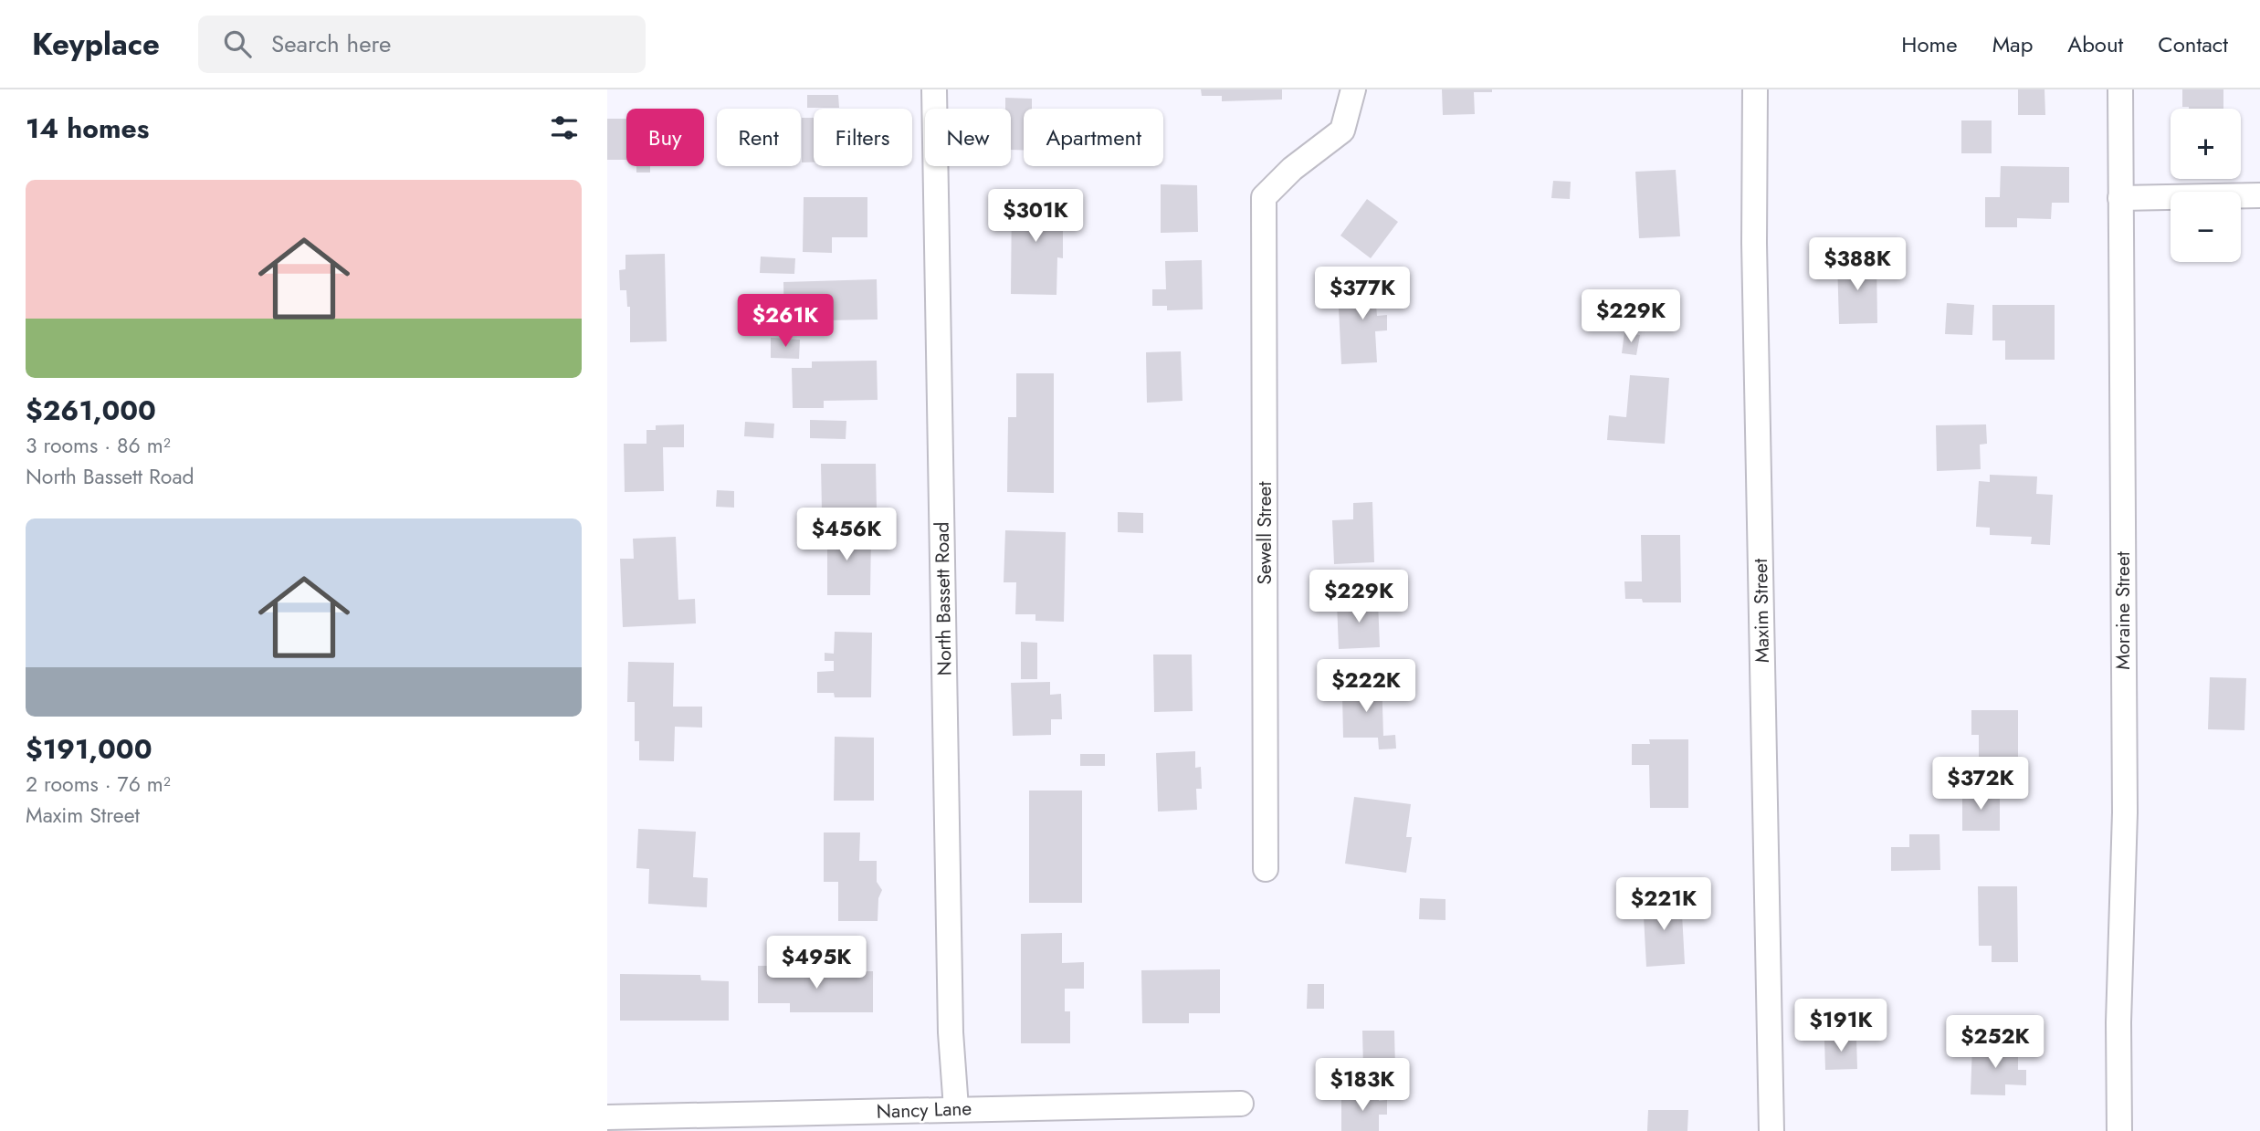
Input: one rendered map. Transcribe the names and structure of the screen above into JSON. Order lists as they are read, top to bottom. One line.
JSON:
{"streets":{"street":["Sewell Street","North Bassett Road","Maxim Street","Moraine Street","Nancy Lane"]},"crossings":[["North Bassett Road","Nancy Lane"]],"page":{"header":"Keyplace","search":"Search here","nav":["Home","Map","About","Contact"],"heading":"14 homes","map_buttons":["+","−"],"chip":["Buy","Rent","Filters","New","Apartment"],"list":[{"name":"$261,000","note":"3 rooms · 86 m² · North Bassett Road"},{"name":"$191,000","note":"2 rooms · 76 m² · Maxim Street"}],"price":["$301K","$388K","$377K","$229K","$261K","$456K","$229K","$222K","$372K","$221K","$495K","$191K","$252K","$183K"]}}
